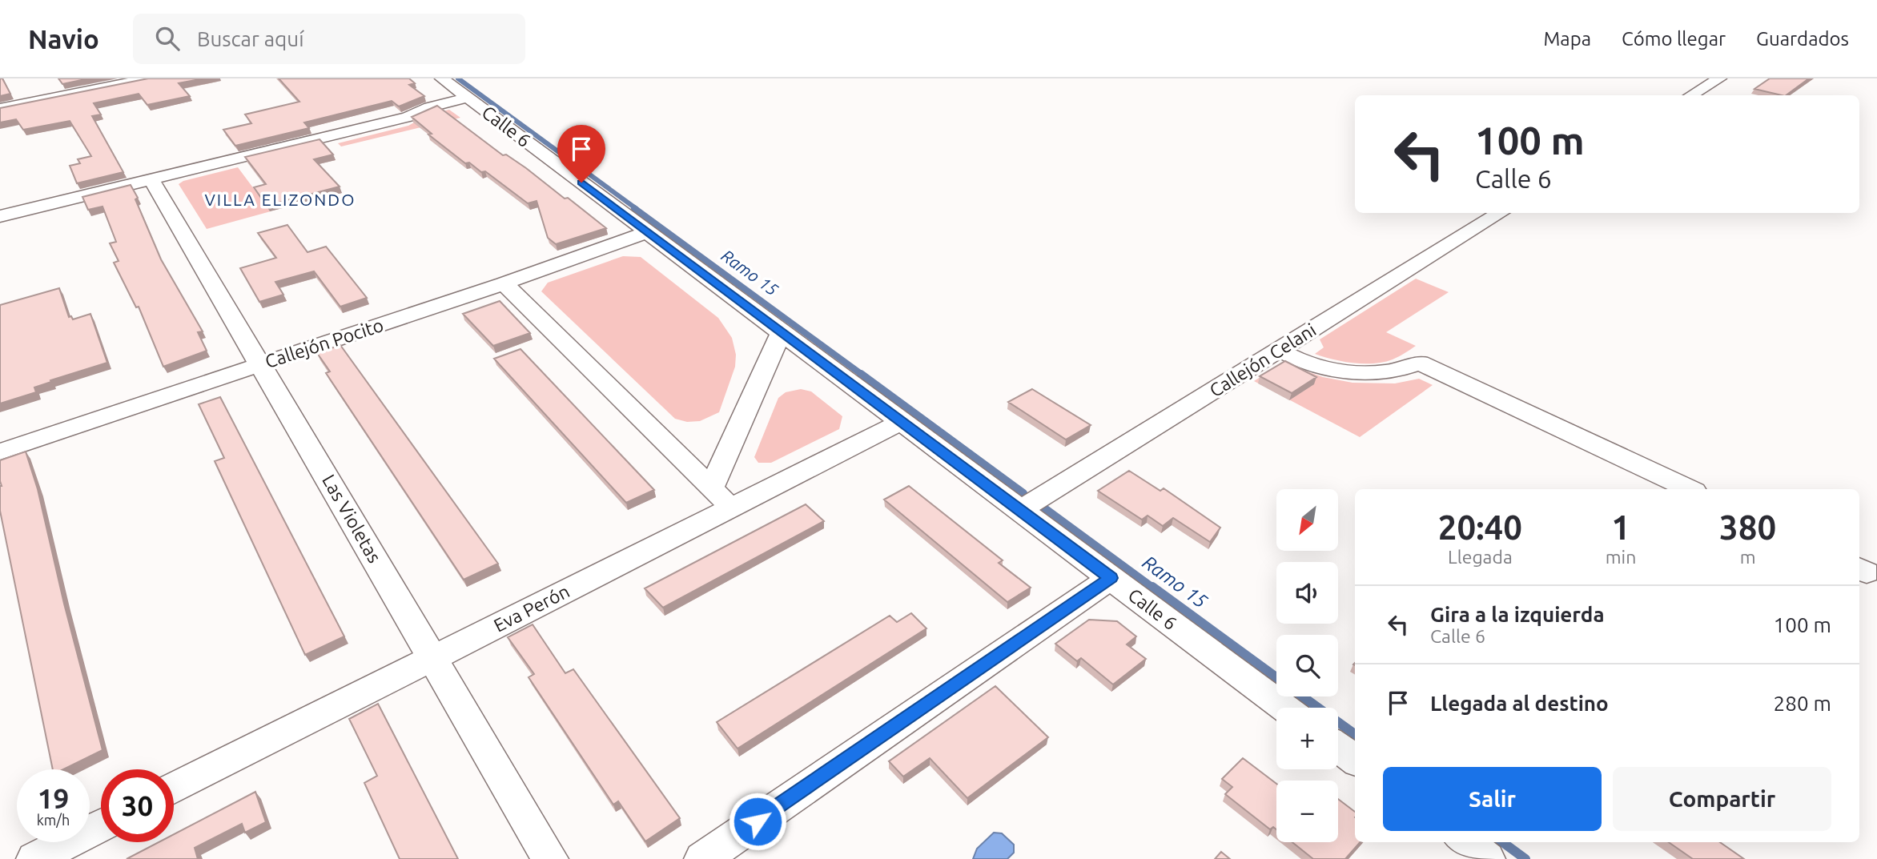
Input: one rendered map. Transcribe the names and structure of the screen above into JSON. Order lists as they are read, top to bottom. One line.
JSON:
{"streets":{"street":["Calle 6","Callejón Pocito","Callejón Celani","Las Violetas","Eva Perón"]},"crossings":[["Calle 6","Callejón Pocito"],["Calle 6","Callejón Celani"],["Calle 6","Eva Perón"],["Callejón Pocito","Las Violetas"],["Las Violetas","Eva Perón"]],"districts":["VILLA ELIZONDO"],"water":["Ramo 15"],"north":"bottom left","page":{"header":"Navio","search":"Buscar aquí","nav":["Mapa","Cómo llegar","Guardados"],"turn":["100 m","Calle 6"],"map_buttons":["+","−"],"eta":["20:40","Llegada","1","min","380","m"],"list":[{"name":"Gira a la izquierda","note":"Calle 6","value":"100 m"},{"name":"Llegada al destino","value":"280 m"}],"buttons":["Salir","Compartir"],"speed":"19 km/h","limit":"30"}}
